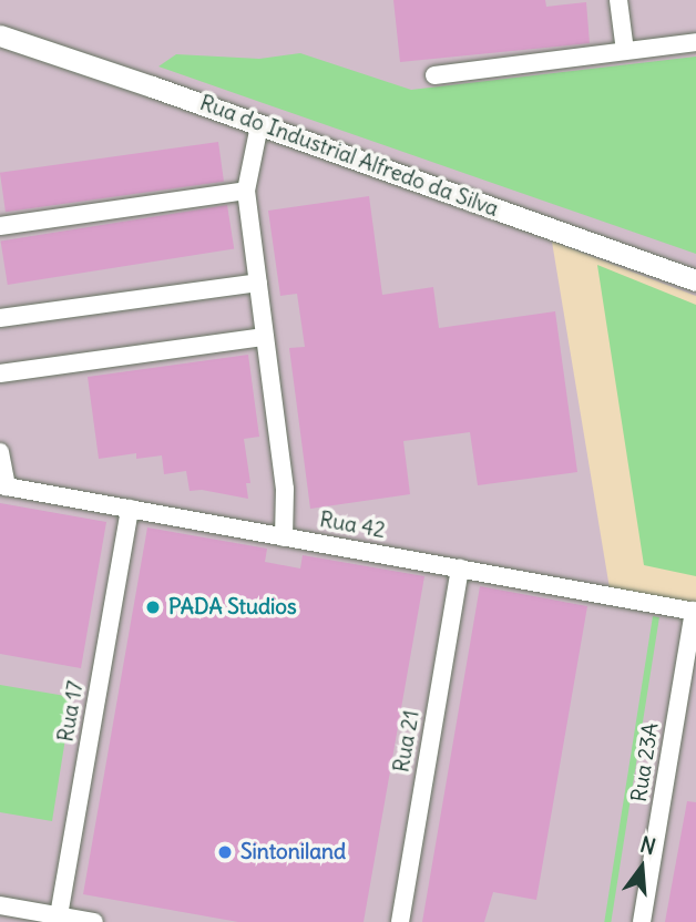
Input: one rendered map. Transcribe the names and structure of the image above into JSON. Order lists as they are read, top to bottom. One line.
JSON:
{"streets":{"street":["Rua do Industrial Alfredo da Silva","Rua 42","Rua 17","Rua 21","Rua 23A"]},"crossings":[["Rua 42","Rua 17"],["Rua 42","Rua 21"],["Rua 42","Rua 23A"]],"places":["PADA Studios","Sintoniland"],"north":"top"}
